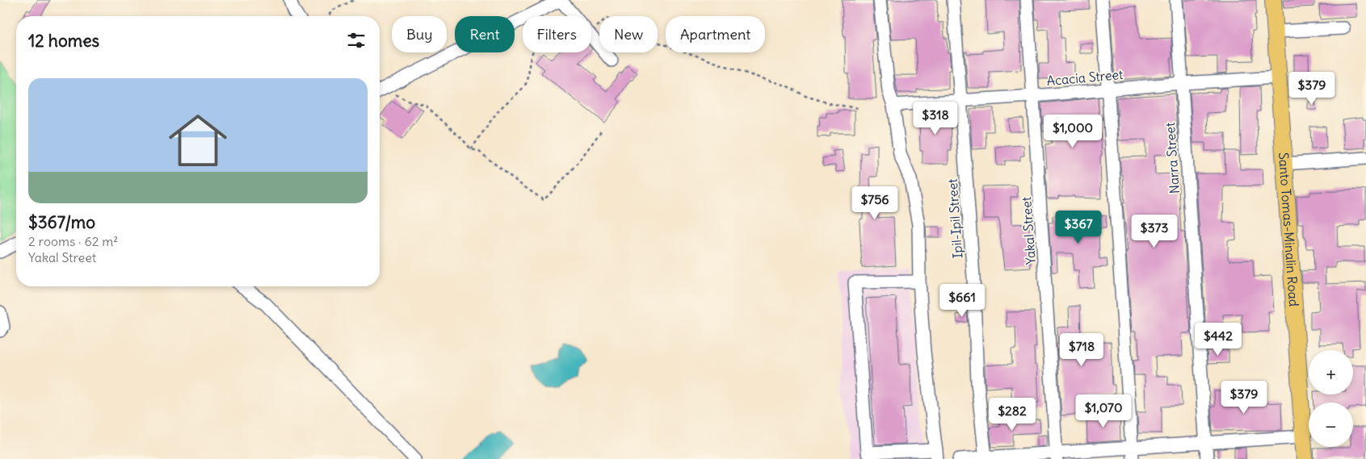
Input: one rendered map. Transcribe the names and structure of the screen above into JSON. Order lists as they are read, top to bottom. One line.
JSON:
{"streets":{"main road":["Santo Tomas-Minalin Road"],"street":["Acacia Street","Narra Street","Ipil-Ipil Street","Yakal Street"]},"crossings":[["Acacia Street","Narra Street"],["Acacia Street","Ipil-Ipil Street"],["Acacia Street","Santo Tomas-Minalin Road"],["Acacia Street","Yakal Street"]],"page":{"chip":["Buy","Rent","Filters","New","Apartment"],"heading":"12 homes","list":[{"name":"$367/mo","note":"2 rooms · 62 m² · Yakal Street"}],"price":["$379","$318","$1,000","$756","$367","$373","$661","$442","$718","$379","$1,070","$282"],"map_buttons":["+","−"]}}
